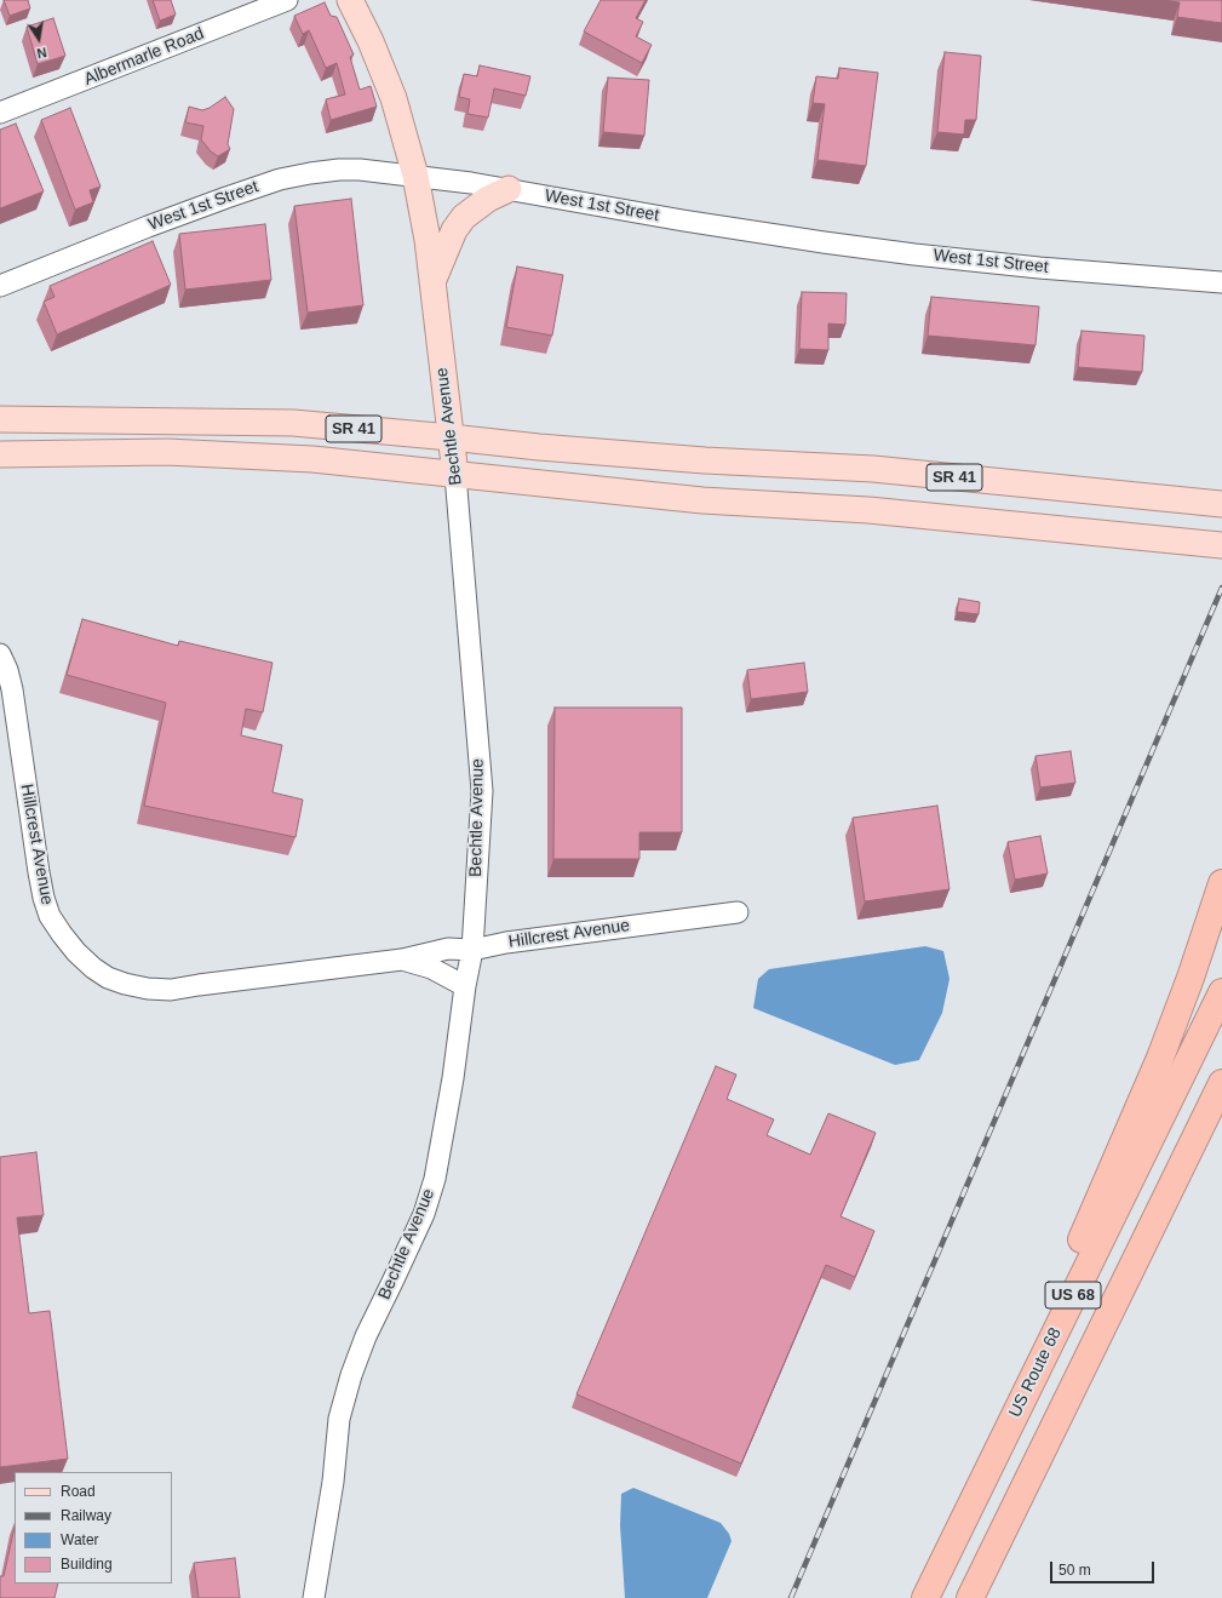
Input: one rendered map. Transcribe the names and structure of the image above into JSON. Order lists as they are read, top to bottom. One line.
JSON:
{"streets":{"highway":["US 68","US Route 68"],"main road":["Bechtle Avenue","SR 41"],"street":["Albermarle Road","West 1st Street","Hillcrest Avenue"]},"crossings":[["West 1st Street","Bechtle Avenue"],["Bechtle Avenue","SR 41"],["Bechtle Avenue","Hillcrest Avenue"]],"legend":["Road","Railway","Water","Building"],"scale_bar":"50 m","north":"bottom"}
